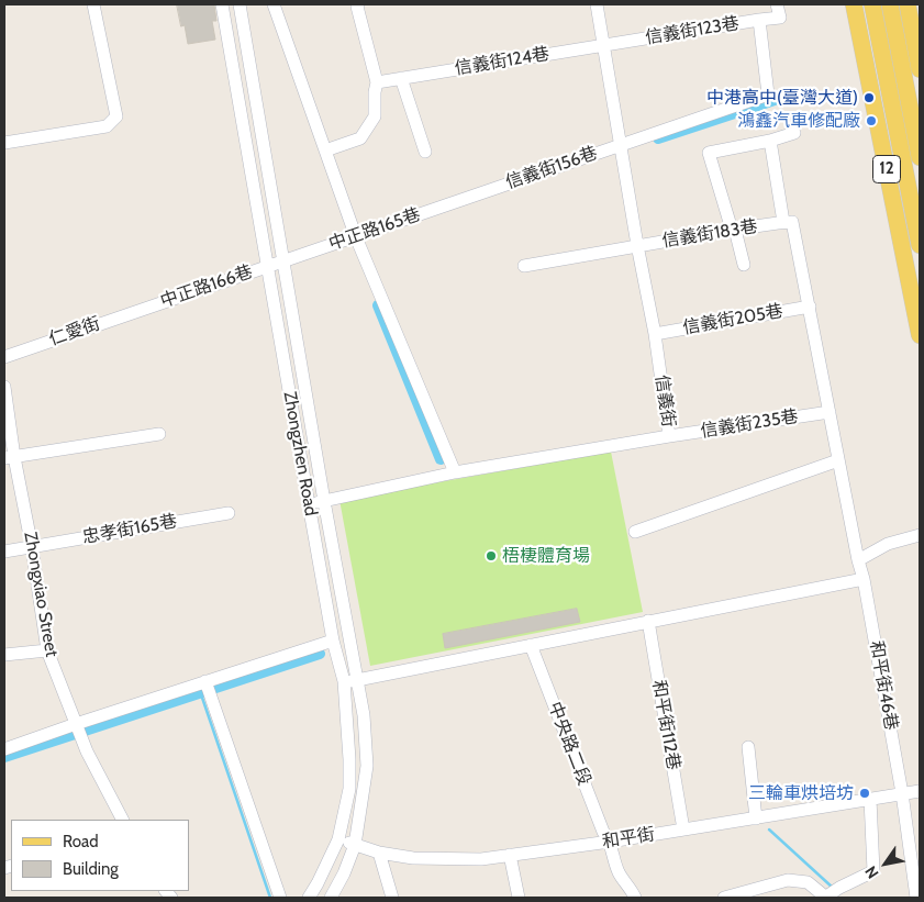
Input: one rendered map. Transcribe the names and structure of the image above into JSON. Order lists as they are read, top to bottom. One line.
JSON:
{"streets":{"main road":["12"],"street":["信義街123巷","信義街124巷","信義街156巷","中正路165巷","信義街183巷","中正路166巷","信義街205巷","仁愛街","信義街","信義街235巷","Zhongzhen Road","忠孝街165巷","Zhongxiao Street","和平街46巷","和平街112巷","中央路二段","和平街"]},"crossings":[["信義街123巷","信義街124巷"],["信義街123巷","信義街156巷"],["信義街123巷","信義街"],["信義街124巷","信義街"],["信義街156巷","中正路165巷"],["信義街156巷","信義街"],["中正路165巷","中正路166巷"],["中正路165巷","Zhongzhen Road"],["信義街183巷","信義街205巷"],["信義街183巷","信義街"],["信義街183巷","和平街46巷"],["中正路166巷","仁愛街"],["中正路166巷","Zhongzhen Road"],["信義街205巷","信義街"],["信義街205巷","和平街46巷"],["信義街","信義街235巷"],["信義街","Zhongzhen Road"],["信義街235巷","和平街46巷"],["Zhongzhen Road","和平街"],["忠孝街165巷","Zhongxiao Street"],["和平街46巷","和平街"],["和平街112巷","和平街"],["中央路二段","和平街"]],"places":["中港高中(臺灣大道)","鴻鑫汽車修配廠","梧棲體育場","三輪車烘培坊"],"legend":["Road","Building"],"north":"bottom left"}
